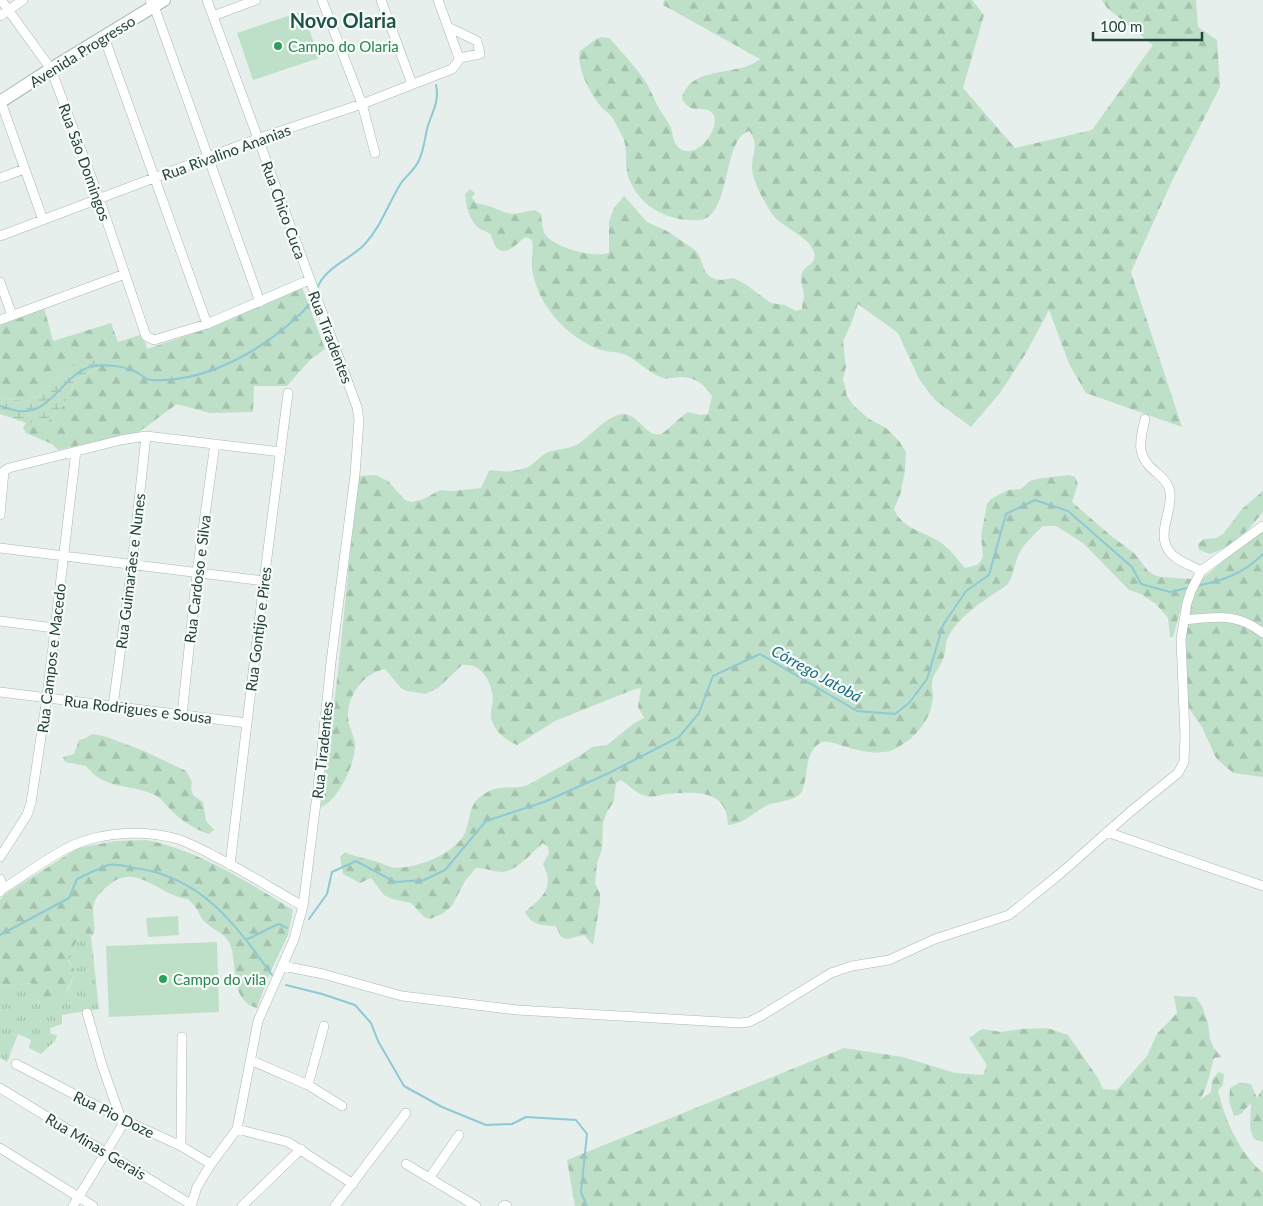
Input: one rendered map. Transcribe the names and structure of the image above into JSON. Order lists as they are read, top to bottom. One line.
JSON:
{"streets":{"street":["Avenida Progresso","Rua Rivalino Ananias","Rua São Domingos","Rua Chico Cuca","Rua Tiradentes","Rua Guimarães e Nunes","Rua Cardoso e Silva","Rua Gontijo e Pires","Rua Campos e Macedo","Rua Rodrigues e Sousa","Rua Pio Doze","Rua Minas Gerais"]},"crossings":[["Avenida Progresso","Rua São Domingos"],["Rua Rivalino Ananias","Rua São Domingos"],["Rua Rivalino Ananias","Rua Chico Cuca"],["Rua Chico Cuca","Rua Tiradentes"],["Rua Tiradentes","Rua Pio Doze"],["Rua Tiradentes","Rua Minas Gerais"],["Rua Guimarães e Nunes","Rua Rodrigues e Sousa"],["Rua Cardoso e Silva","Rua Rodrigues e Sousa"],["Rua Gontijo e Pires","Rua Rodrigues e Sousa"],["Rua Campos e Macedo","Rua Rodrigues e Sousa"]],"districts":["Novo Olaria"],"water":["Córrego Jatobá"],"places":["Campo do Olaria","Campo do vila"],"scale_bar":"100 m"}
